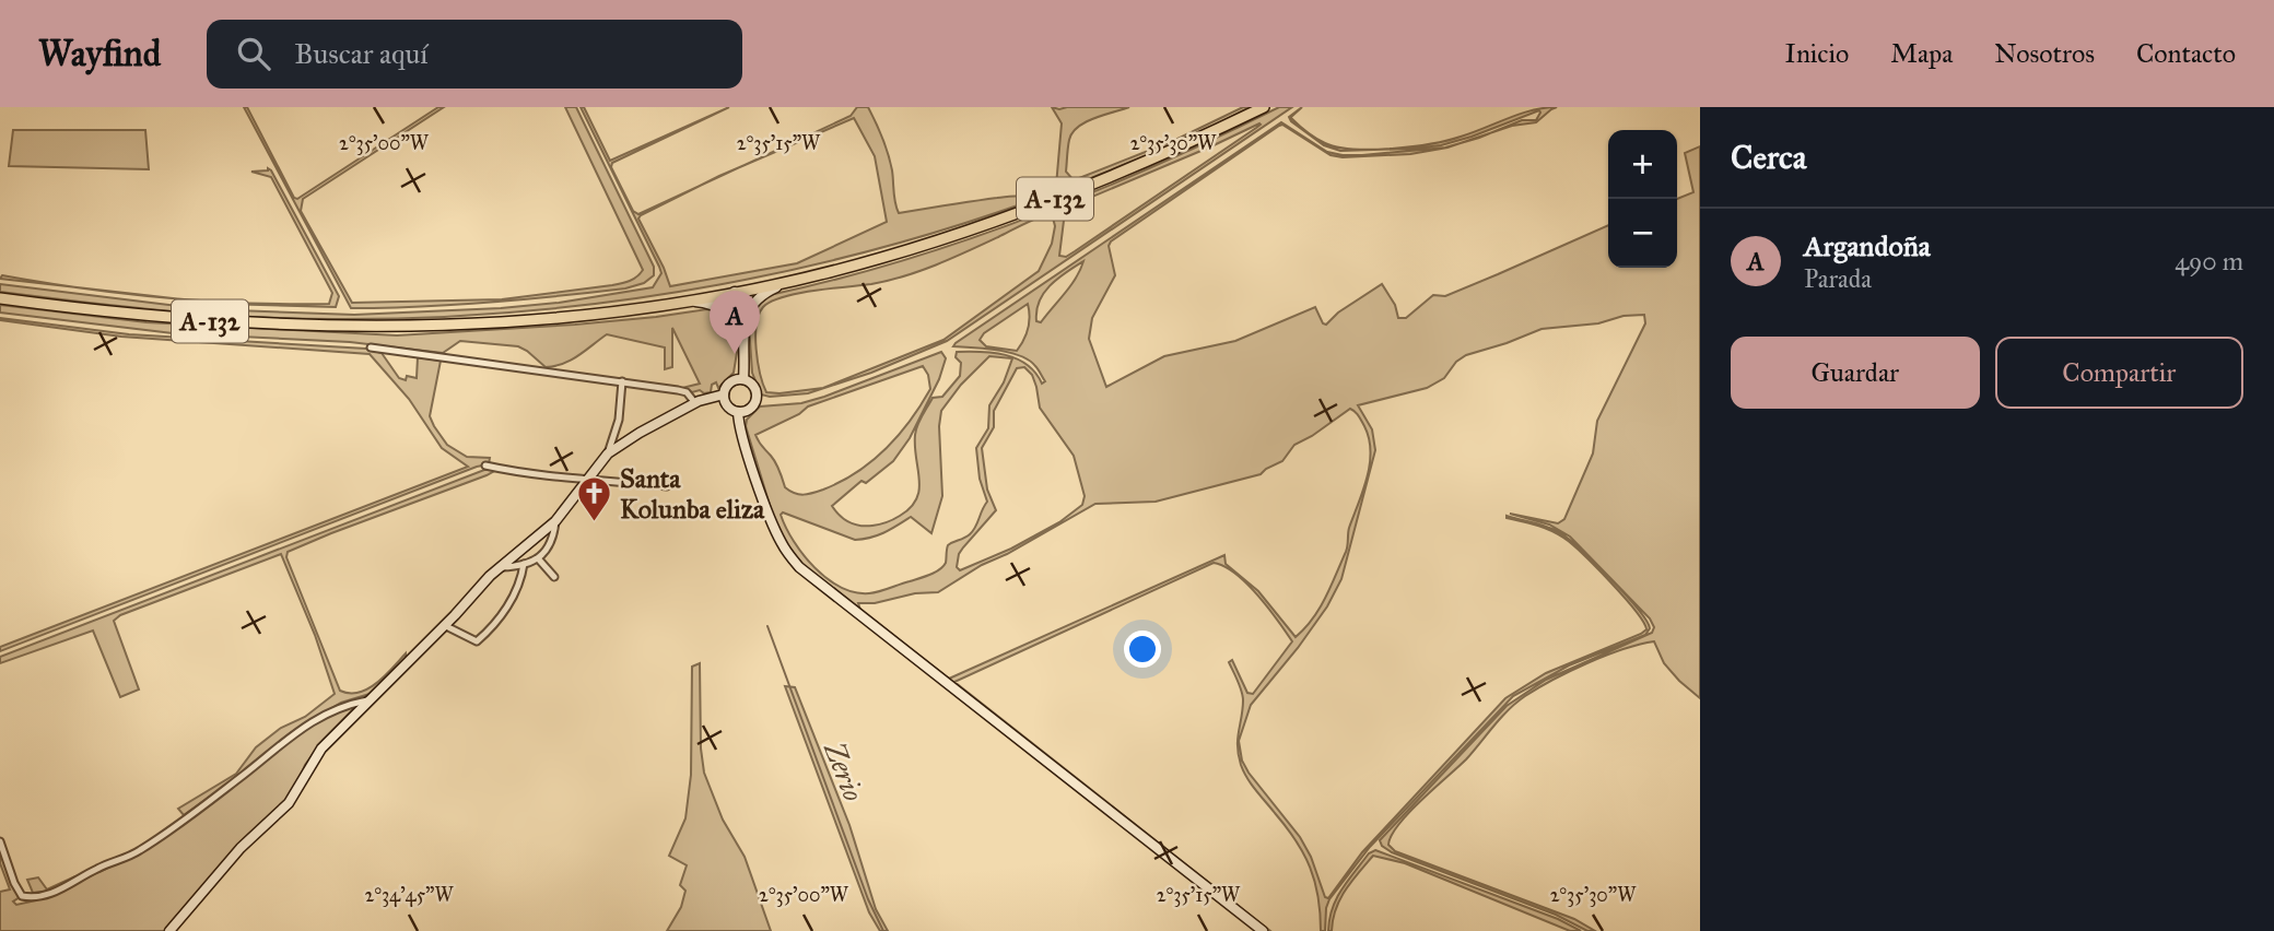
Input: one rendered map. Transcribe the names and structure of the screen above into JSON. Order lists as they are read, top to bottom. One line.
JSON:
{"streets":{"main road":["A-132"]},"water":["Zerio"],"places":{"church":["Santa Kolunba eliza"]},"page":{"header":"Wayfind","search":"Buscar aquí","nav":["Inicio","Mapa","Nosotros","Contacto"],"heading":"Cerca","map_buttons":["+","−"],"list":[{"mark":"A","name":"Argandoña","note":"Parada","value":"490 m"}],"pins":"A","buttons":["Guardar","Compartir"]},"coordinates":["2°35'00\"W","2°35'15\"W","2°35'30\"W","2°34'45\"W"]}
